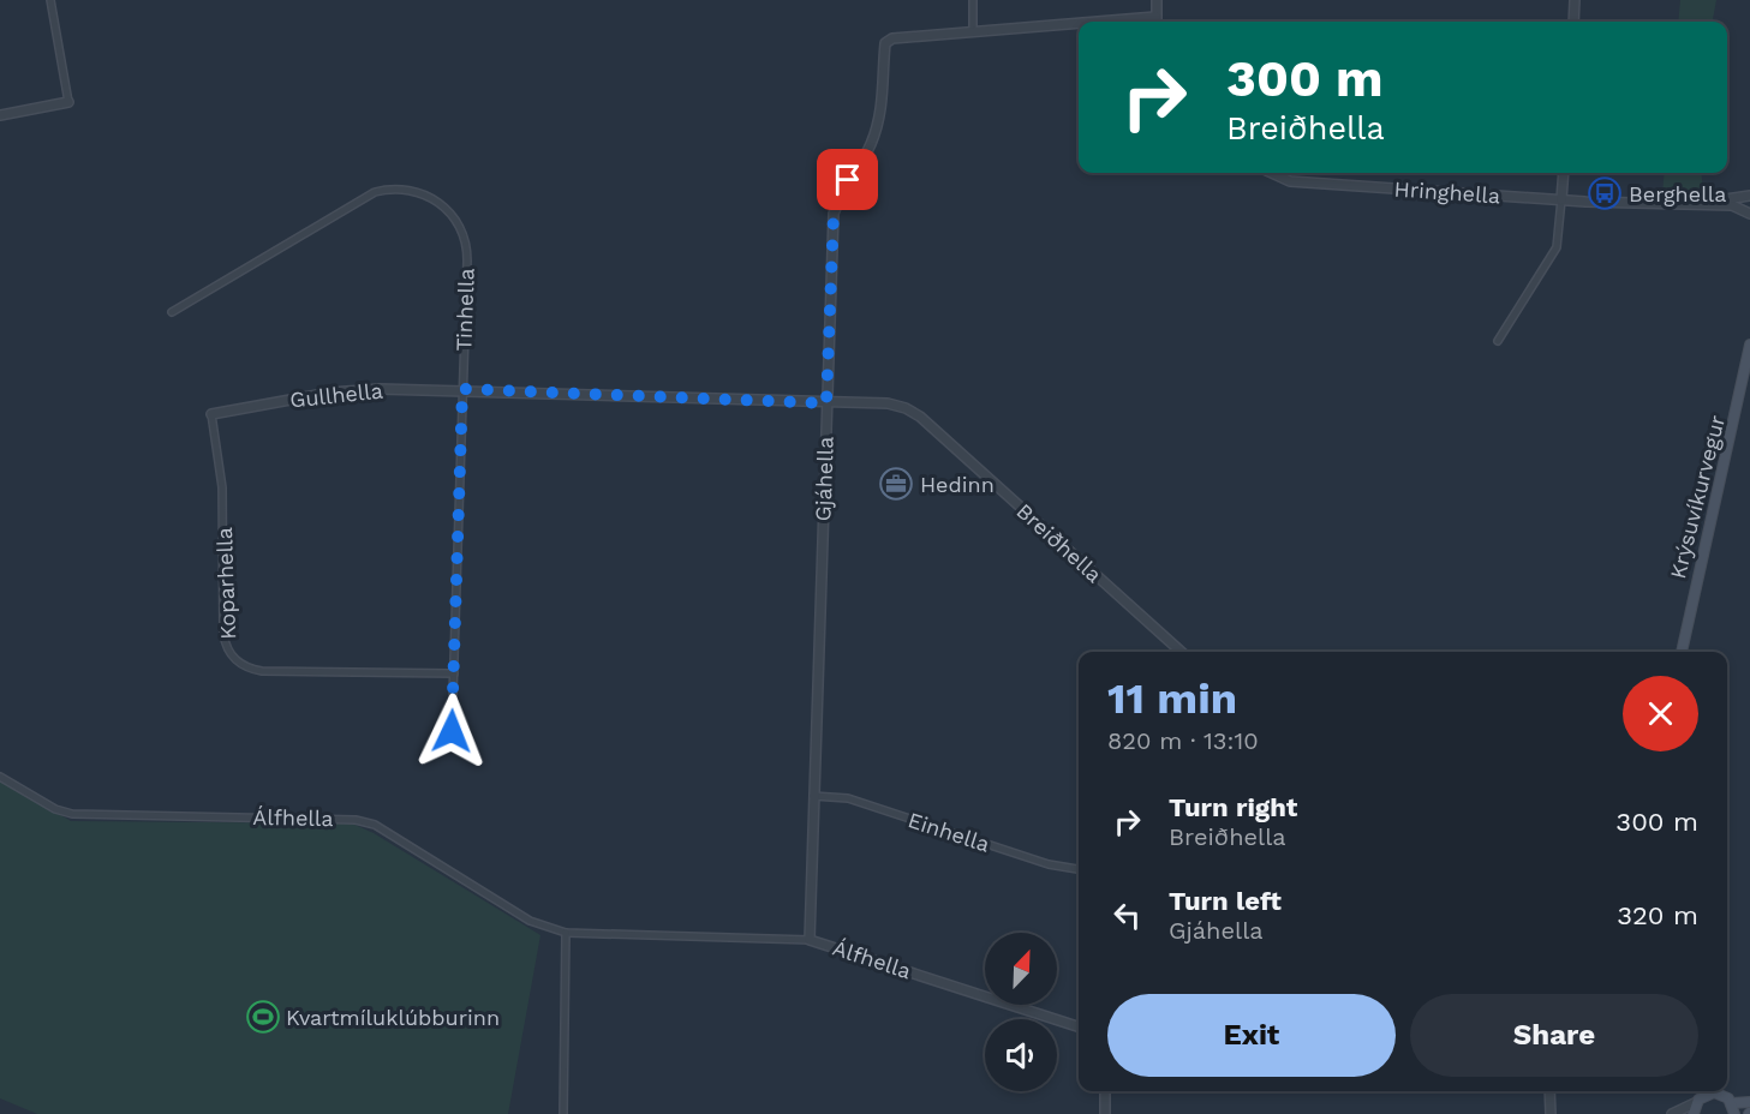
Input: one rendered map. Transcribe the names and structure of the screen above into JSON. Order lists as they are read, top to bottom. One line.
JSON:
{"streets":{"main road":["Krýsuvíkurvegur"],"street":["Hringhella","Tinhella","Gullhella","Gjáhella","Breiðhella","Koparhella","Álfhella","Einhella"]},"crossings":[["Tinhella","Gullhella"],["Tinhella","Breiðhella"],["Tinhella","Koparhella"],["Gullhella","Breiðhella"],["Gullhella","Koparhella"],["Gjáhella","Breiðhella"],["Gjáhella","Álfhella"],["Gjáhella","Einhella"]],"places":{"bus stop":["Berghella"],"office":["Hedinn"],"sports":["Kvartmíluklúbburinn"]},"north":"top right","page":{"turn":["300 m","Breiðhella"],"heading":["11 min","820 m · 13:10"],"list":[{"name":"Turn right","note":"Breiðhella","value":"300 m"},{"name":"Turn left","note":"Gjáhella","value":"320 m"}],"buttons":["Exit","Share"]}}
